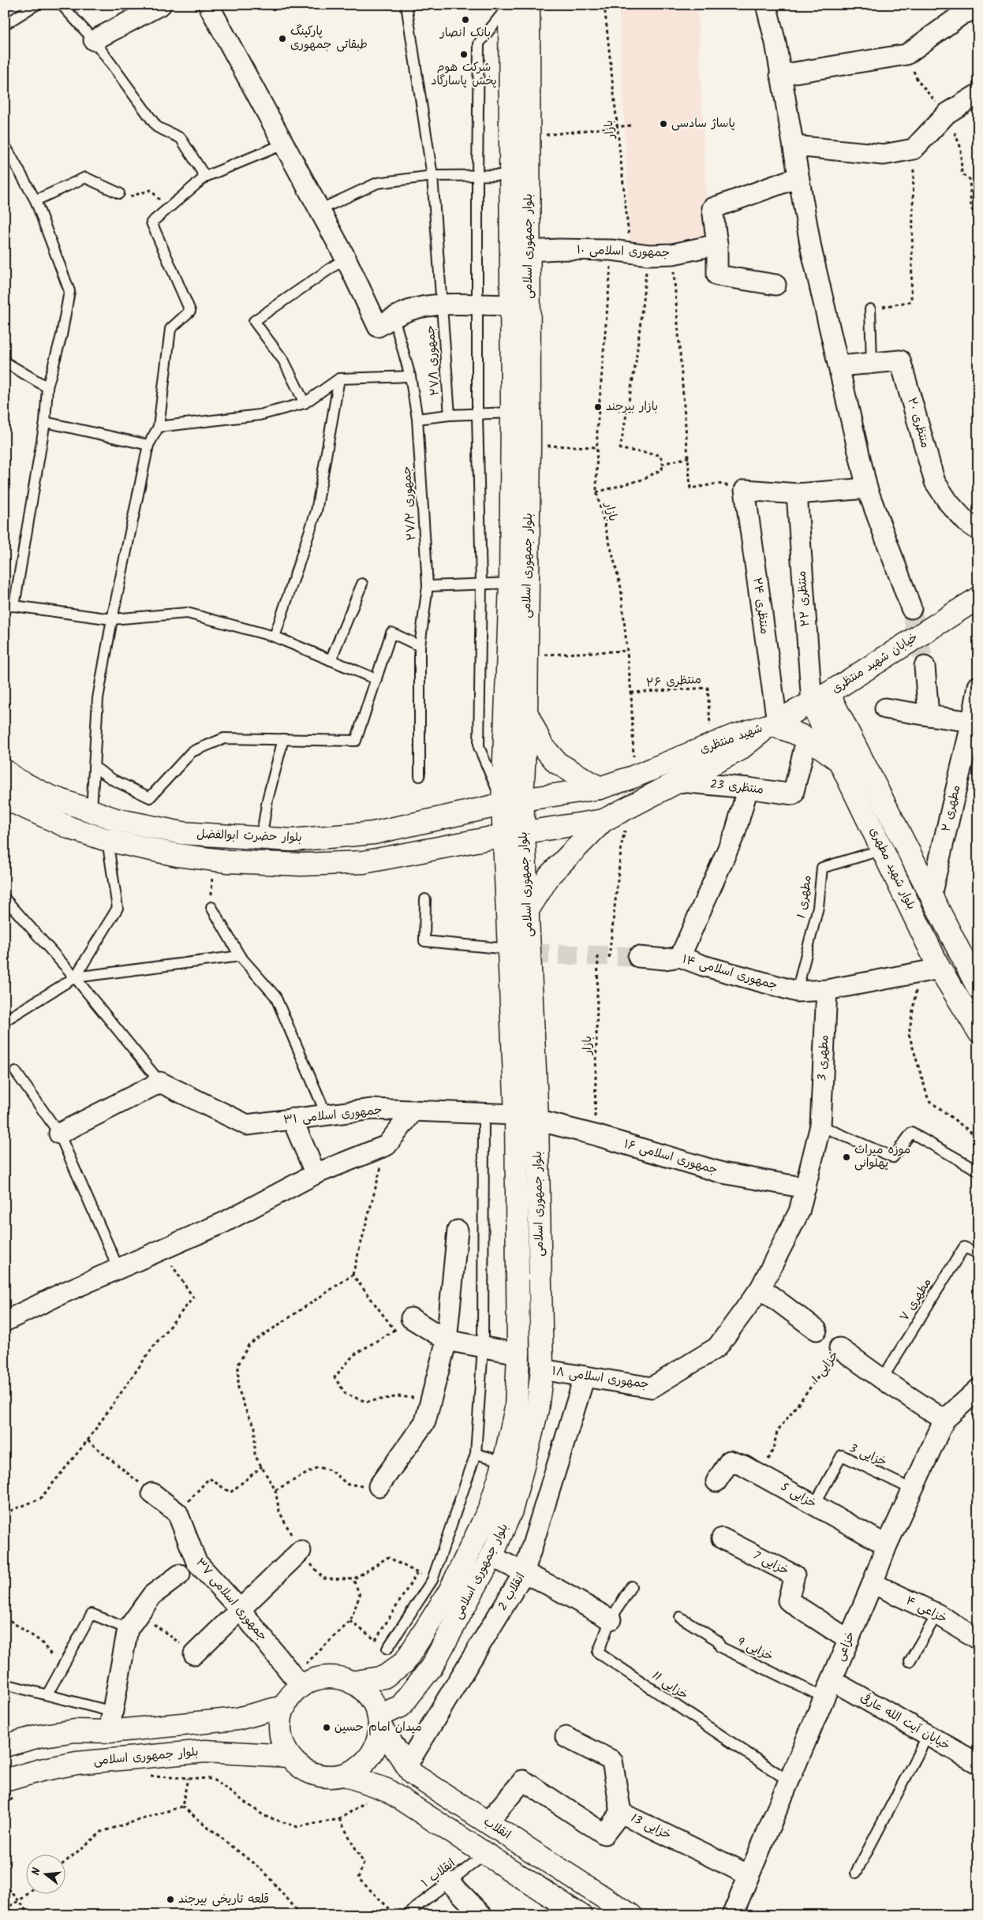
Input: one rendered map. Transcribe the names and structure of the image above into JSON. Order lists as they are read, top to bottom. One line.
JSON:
{"streets":{"main road":["بلوار جمهوری اسلامی","خیابان شهید منتظری","شهید منتظری","بلوار حضرت ابوالفضل","بلوار شهید مطهری","انقلاب"],"street":["جمهوری اسلامی ۱۰","منتظری ۲۰","منتظری ۲۲","منتظری ۲۴","منتظری 23","مطهری ۲","جمهوری اسلامی ۱۴","مطهری 3","جمهوری اسلامی ۳۱","جمهوری اسلامی ۱۶","خزایی 1","جمهوری اسلامی ۱۸","خزایی 5","خزایی 7","انقلاب 2","جمهوری اسلامی ۳۷","خزاعی ۴","خزاعی","خیابان آیت الله عارفی","خزایی 13"],"lane":["جمهوری ۲۷/۱","جمهوری ۲۷/۲","مطهری 1","مطهری ۷","خزایی 3","خزایی 9","خزایی 11","انقلاب ۱"],"path":["بازار","منتظری ۲۶"]},"crossings":[["بازار","جمهوری اسلامی ۱۰"],["بازار","منتظری ۲۶"],["بازار","شهید منتظری"],["بازار","جمهوری اسلامی ۱۶"],["بلوار جمهوری اسلامی","جمهوری اسلامی ۱۰"],["بلوار جمهوری اسلامی","شهید منتظری"],["بلوار جمهوری اسلامی","بلوار حضرت ابوالفضل"],["بلوار جمهوری اسلامی","جمهوری اسلامی ۳۱"],["بلوار جمهوری اسلامی","جمهوری اسلامی ۱۶"],["بلوار جمهوری اسلامی","جمهوری اسلامی ۱۸"],["بلوار جمهوری اسلامی","جمهوری اسلامی ۳۷"],["بلوار جمهوری اسلامی","انقلاب"],["منتظری ۲۲","خیابان شهید منتظری"],["منتظری ۲۲","بلوار شهید مطهری"],["منتظری ۲۴","خیابان شهید منتظری"],["منتظری ۲۴","شهید منتظری"],["خیابان شهید منتظری","شهید منتظری"],["خیابان شهید منتظری","بلوار شهید مطهری"],["منتظری ۲۶","شهید منتظری"],["شهید منتظری","منتظری 23"],["شهید منتظری","بلوار حضرت ابوالفضل"],["مطهری ۲","بلوار شهید مطهری"],["بلوار شهید مطهری","مطهری 1"],["مطهری 1","جمهوری اسلامی ۱۴"],["مطهری 3","جمهوری اسلامی ۱۸"],["جمهوری اسلامی ۱۶","جمهوری اسلامی ۱۸"],["مطهری ۷","خزایی 1"],["خزایی 1","خزایی 5"],["خزایی 1","خزاعی"],["جمهوری اسلامی ۱۸","انقلاب 2"],["خزایی 3","خزایی 5"],["خزایی 3","خزاعی"],["خزایی 5","خزاعی"],["خزایی 7","خزاعی"],["انقلاب 2","انقلاب"],["جمهوری اسلامی ۳۷","انقلاب"],["خزاعی ۴","خزاعی"],["خزاعی","خزایی 9"],["خزاعی","خزایی 11"],["خزاعی","خیابان آیت الله عارفی"],["خزاعی","خزایی 13"],["خزایی 9","خیابان آیت الله عارفی"],["خزایی 13","انقلاب"]],"places":["بانک انصار","پارکینگ طبقاتی جمهوری","شرکت هوم پخش پاسارگاد","پاساژ سادسی","بازار بیرجند","موزه میراث پهلوانی","میدان امام حسین","قلعه تاریخی بیرجند"],"north":"left"}
